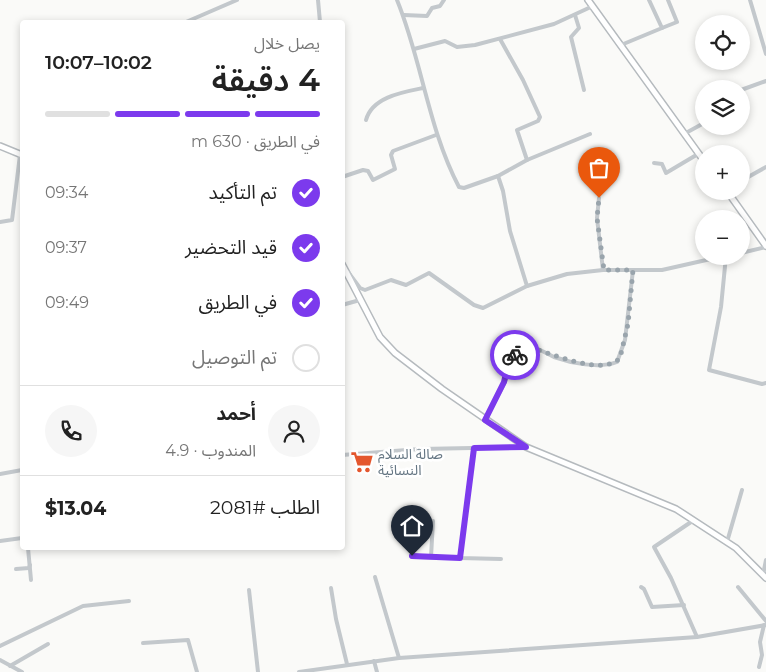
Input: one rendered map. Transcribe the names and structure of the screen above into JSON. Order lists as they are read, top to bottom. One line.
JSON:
{"places":{"supermarket":["صالة السلام النسائية"]},"page":{"map_buttons":["+","−"],"heading":["4 دقيقة","يصل خلال","10:02–10:07"],"panel":["أحمد","المندوب · 4.9","الطلب #2081","$13.04"],"bar":"في الطريق · 630 m","list":[["تم التأكيد","09:34"],["قيد التحضير","09:37"],["في الطريق","09:49"],"تم التوصيل"]}}
